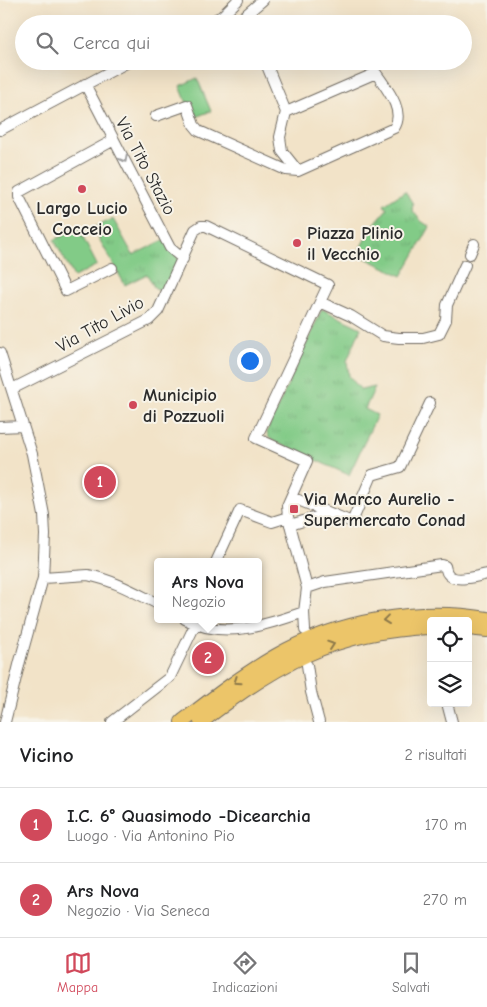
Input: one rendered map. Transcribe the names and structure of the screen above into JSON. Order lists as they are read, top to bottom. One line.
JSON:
{"streets":{"street":["Via Tito Stazio","Via Tito Livio"]},"crossings":[["Via Tito Stazio","Via Tito Livio"]],"one_way":["Via Tito Stazio"],"places":{"other":["Largo Lucio Cocceio","Piazza Plinio il Vecchio","Municipio di Pozzuoli"],"transit":["Via Marco Aurelio - Supermercato Conad"]},"page":{"search":"Cerca qui","pins":["1","2"],"popup":["Ars Nova","Negozio"],"heading":["Vicino","2 risultati"],"list":[{"mark":"1","name":"I.C. 6° Quasimodo -Dicearchia","note":"Luogo · Via Antonino Pio","value":"170 m"},{"mark":"2","name":"Ars Nova","note":"Negozio · Via Seneca","value":"270 m"}],"nav":["Mappa","Indicazioni","Salvati"]}}
